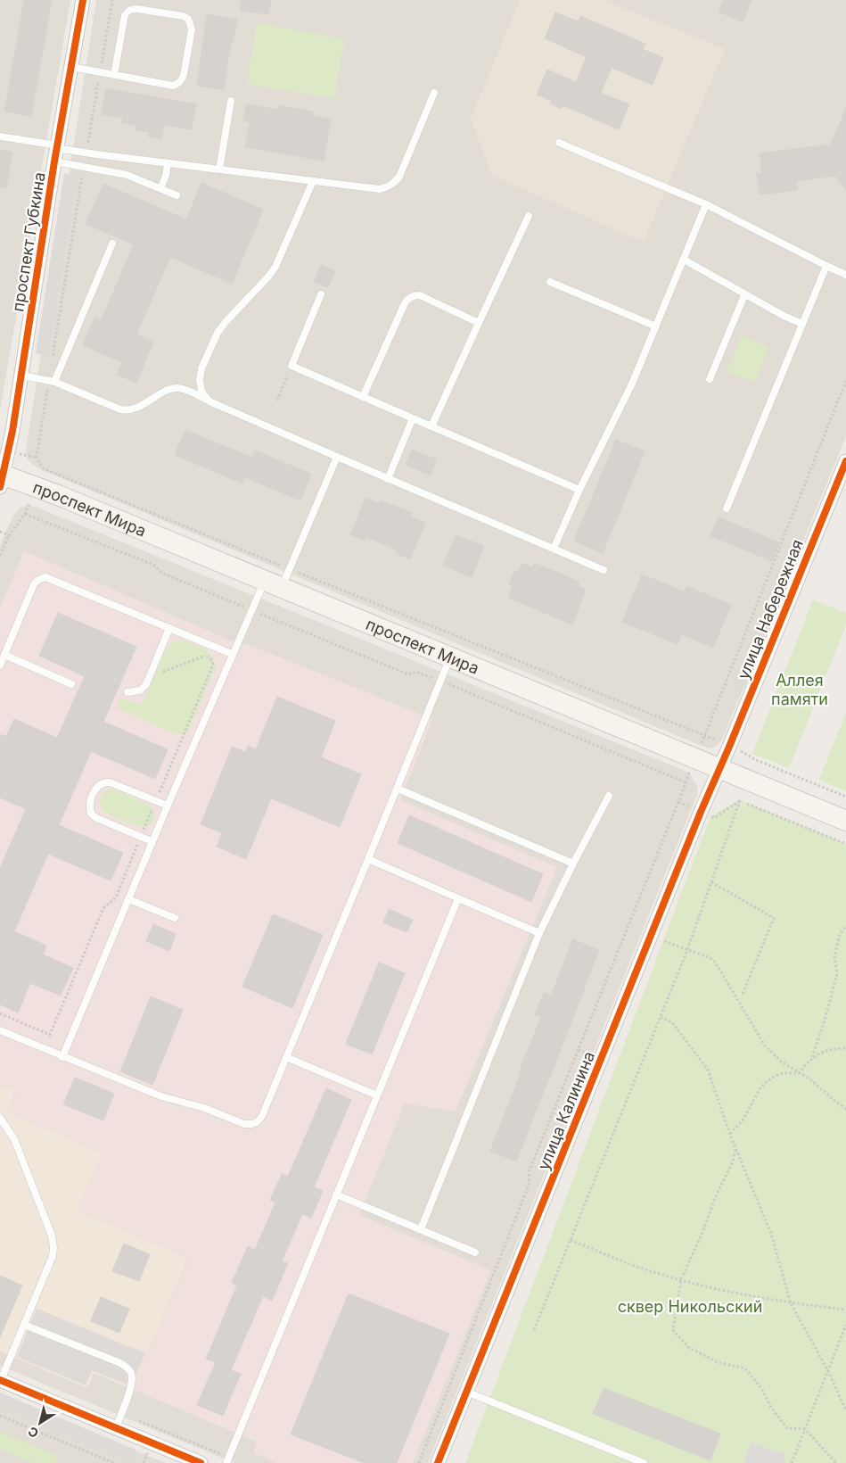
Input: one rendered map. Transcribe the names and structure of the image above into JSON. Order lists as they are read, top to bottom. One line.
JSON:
{"streets":{"main road":["проспект Мира"],"street":["проспект Губкина","улица Набережная","улица Калинина"]},"crossings":[["проспект Губкина","проспект Мира"],["проспект Мира","улица Набережная"],["проспект Мира","улица Калинина"],["улица Набережная","улица Калинина"]],"parks":["Аллея памяти","сквер Никольский"],"north":"bottom left"}
